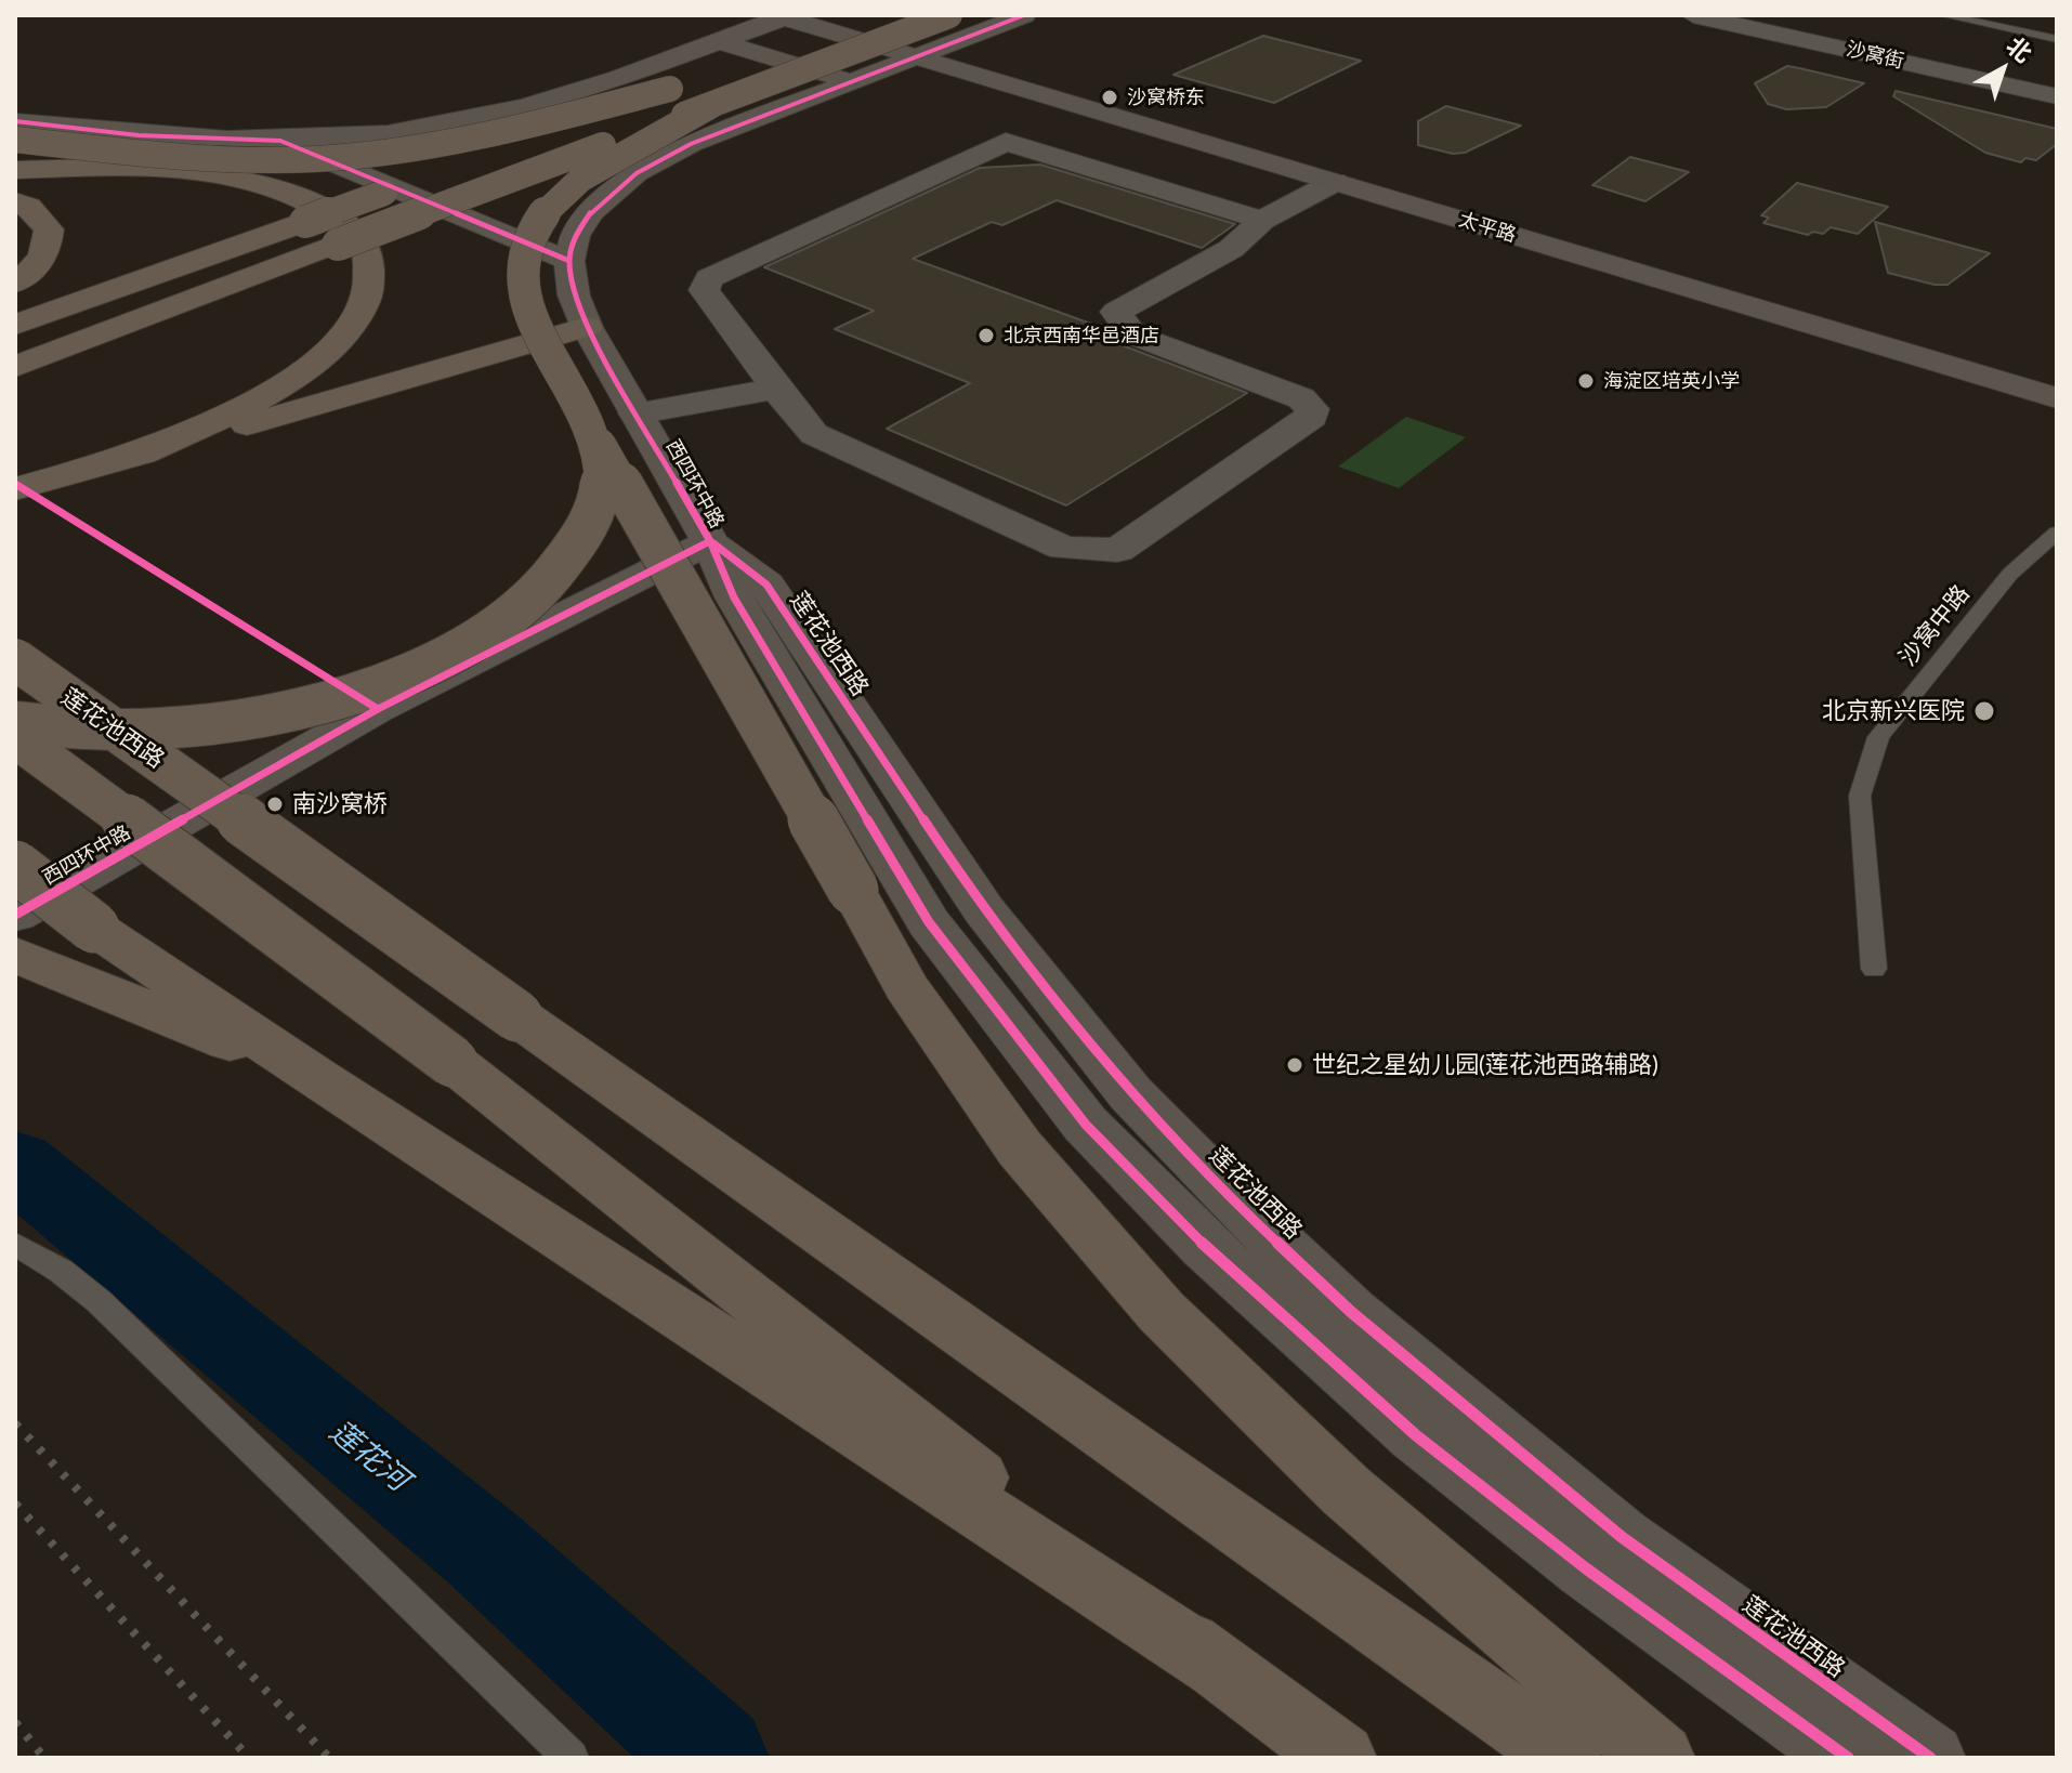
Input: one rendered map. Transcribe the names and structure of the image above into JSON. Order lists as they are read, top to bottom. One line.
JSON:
{"streets":{"highway":["莲花池西路"],"street":["沙窝街","太平路","西四环中路"],"lane":["沙窝中路"]},"crossings":[["西四环中路","莲花池西路"]],"water":["莲花河"],"places":["沙窝桥东","北京西南华邑酒店","海淀区培英小学","北京新兴医院","南沙窝桥","世纪之星幼儿园(莲花池西路辅路)"],"north":"top right"}
